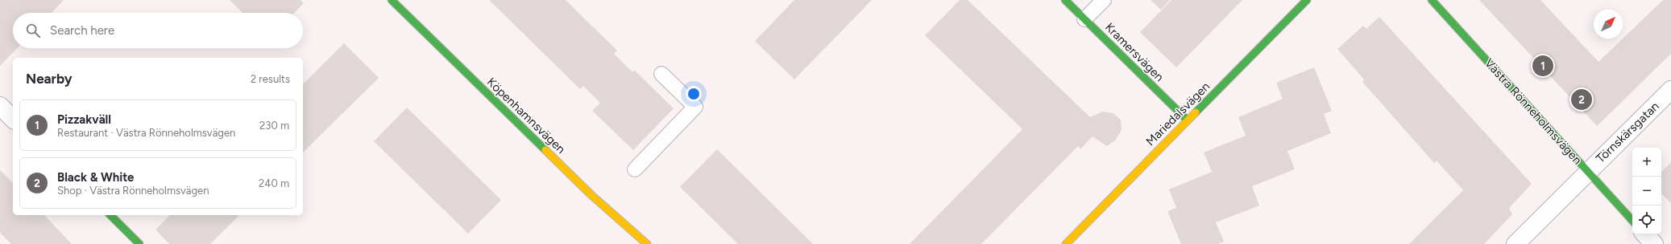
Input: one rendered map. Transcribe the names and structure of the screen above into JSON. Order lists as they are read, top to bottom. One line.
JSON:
{"streets":{"street":["Kramersvägen","Västra Rönneholmsvägen","Mariedalsvägen","Köpenhamnsvägen","Törnskärsgatan"]},"crossings":[["Kramersvägen","Mariedalsvägen"],["Västra Rönneholmsvägen","Törnskärsgatan"]],"north":"top right","page":{"search":"Search here","pins":["1","2"],"heading":["Nearby","2 results"],"list":[{"mark":"1","name":"Pizzakväll","note":"Restaurant · Västra Rönneholmsvägen","value":"230 m"},{"mark":"2","name":"Black & White","note":"Shop · Västra Rönneholmsvägen","value":"240 m"}],"map_buttons":["+","−"]}}
